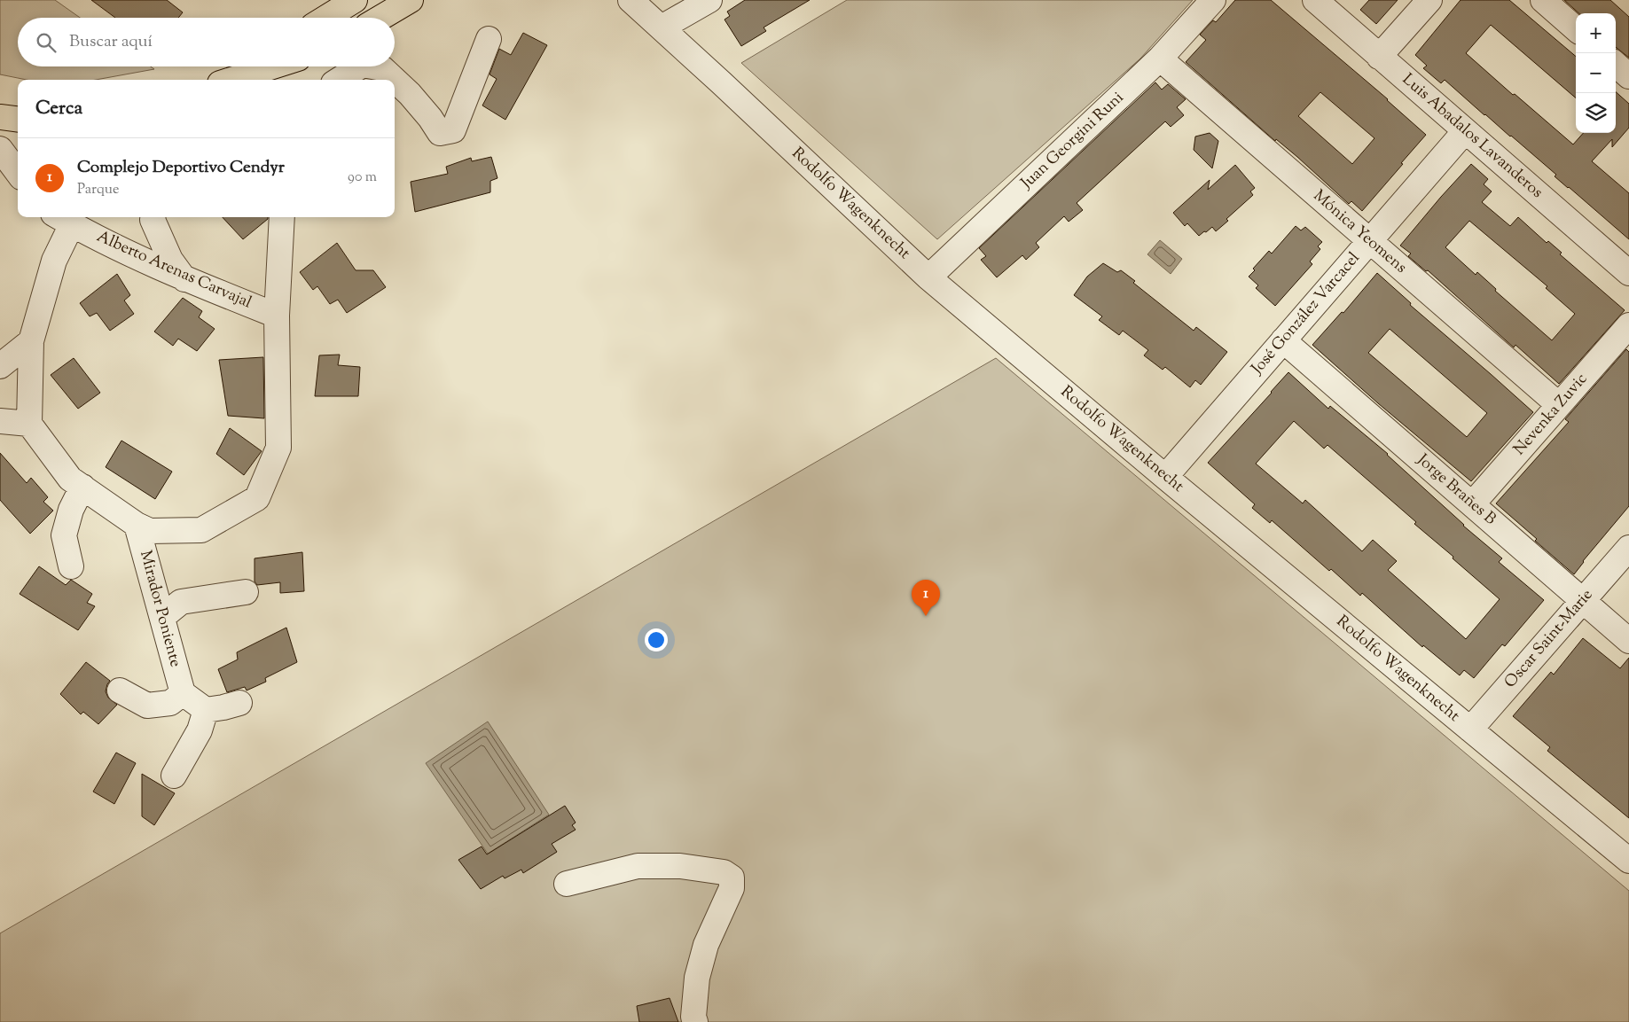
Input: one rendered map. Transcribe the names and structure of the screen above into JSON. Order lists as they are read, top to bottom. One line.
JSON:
{"streets":{"street":["Luis Abadalos Lavanderos","Juan Georgini Runi","Rodolfo Wagenknecht","Mónica Yeomens","Alberto Arenas Carvajal","José González Varcacel","Nevenka Zuvic","Jorge Brañes B","Mirador Poniente","Oscar Saint-Marie"]},"crossings":[["Luis Abadalos Lavanderos","José González Varcacel"],["Juan Georgini Runi","Rodolfo Wagenknecht"],["Juan Georgini Runi","Mónica Yeomens"],["Rodolfo Wagenknecht","José González Varcacel"],["Rodolfo Wagenknecht","Oscar Saint-Marie"],["Mónica Yeomens","José González Varcacel"],["Mónica Yeomens","Nevenka Zuvic"],["José González Varcacel","Jorge Brañes B"],["Nevenka Zuvic","Jorge Brañes B"],["Jorge Brañes B","Oscar Saint-Marie"]],"page":{"map_buttons":["+","−"],"search":"Buscar aquí","heading":"Cerca","list":[{"mark":"1","name":"Complejo Deportivo Cendyr","note":"Parque","value":"90 m"}],"pins":"1"}}
